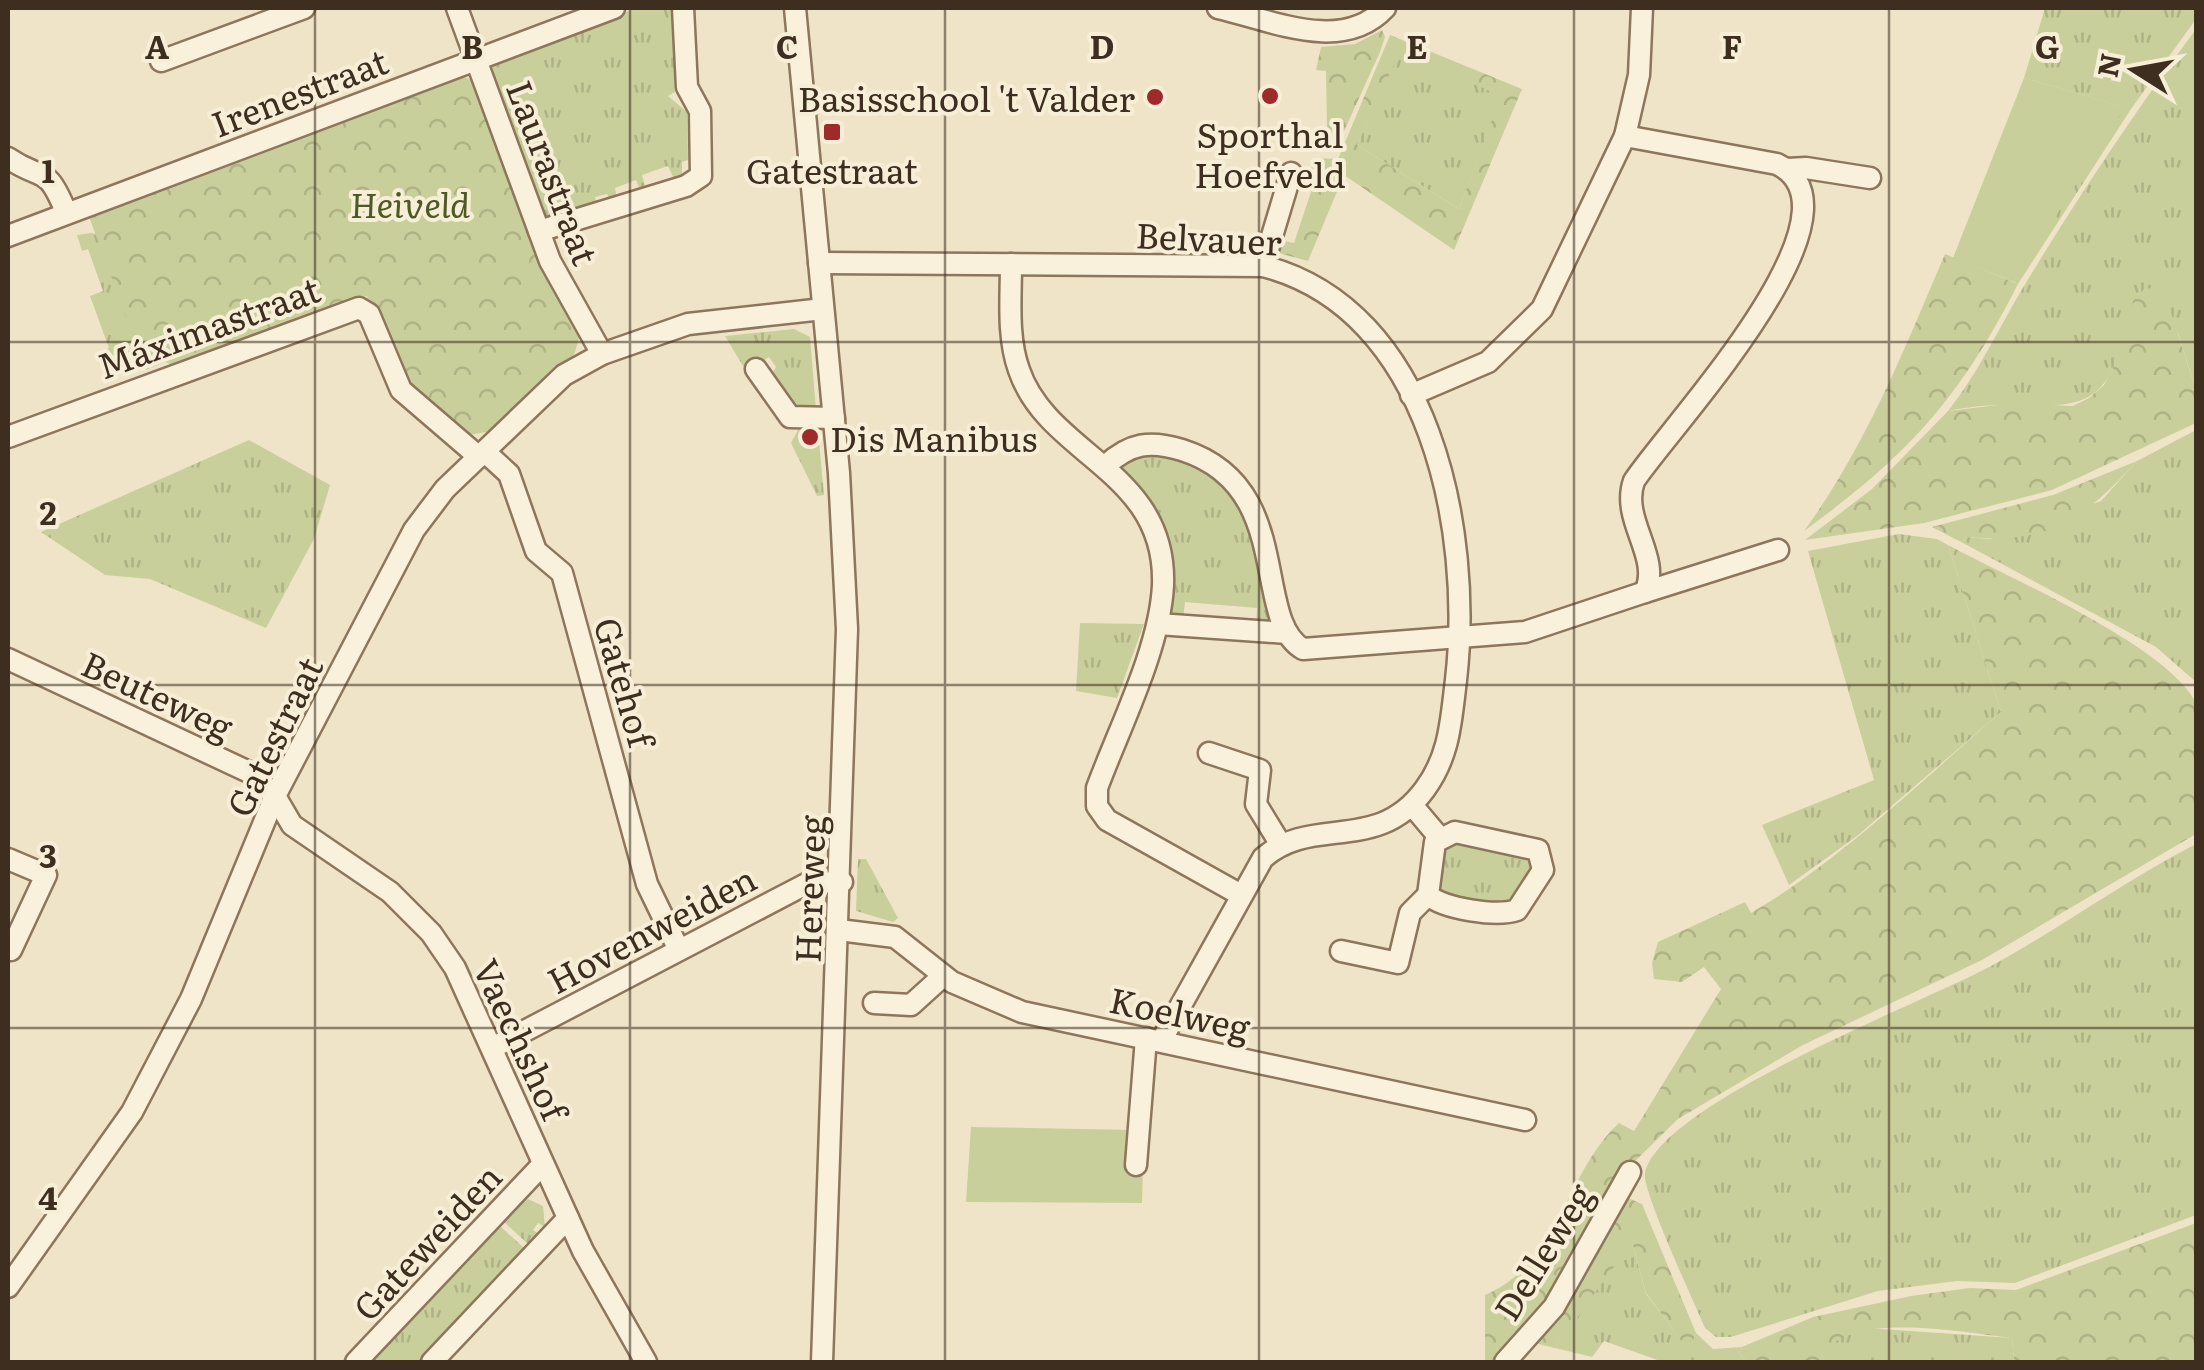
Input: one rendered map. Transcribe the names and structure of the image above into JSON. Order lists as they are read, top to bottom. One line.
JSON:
{"streets":{"street":["Irenestraat","Laurastraat","Belvauer","Máximastraat","Gatehof","Beuteweg","Gatestraat","Hereweg","Hovenweiden","Koelweg","Vaechshof","Gateweiden","Delleweg"]},"crossings":[["Irenestraat","Laurastraat"],["Laurastraat","Gatestraat"],["Belvauer","Hereweg"],["Máximastraat","Gatehof"],["Máximastraat","Gatestraat"],["Gatehof","Gatestraat"],["Gatehof","Hovenweiden"],["Beuteweg","Gatestraat"],["Beuteweg","Vaechshof"],["Gatestraat","Hereweg"],["Gatestraat","Vaechshof"],["Hereweg","Hovenweiden"],["Hereweg","Koelweg"],["Hovenweiden","Vaechshof"],["Vaechshof","Gateweiden"]],"parks":["Heiveld"],"places":{"other":["Sporthal Hoefveld","Basisschool 't Valder","Dis Manibus"],"transit":["Gatestraat"]},"north":"left","grid":{"columns":["A","B","C","D","E","F","G"],"rows":["1","2","3","4"]}}
